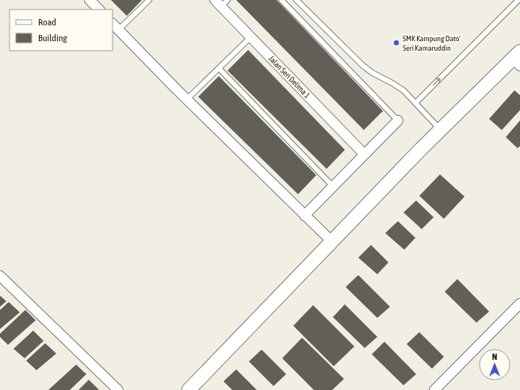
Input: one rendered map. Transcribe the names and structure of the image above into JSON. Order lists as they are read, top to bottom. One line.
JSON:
{"streets":{"street":["Jalan Seri Delima 1"]},"places":["SMK Kampung Dato' Seri Kamaruddin"],"legend":["Road","Building"],"north":"top"}
